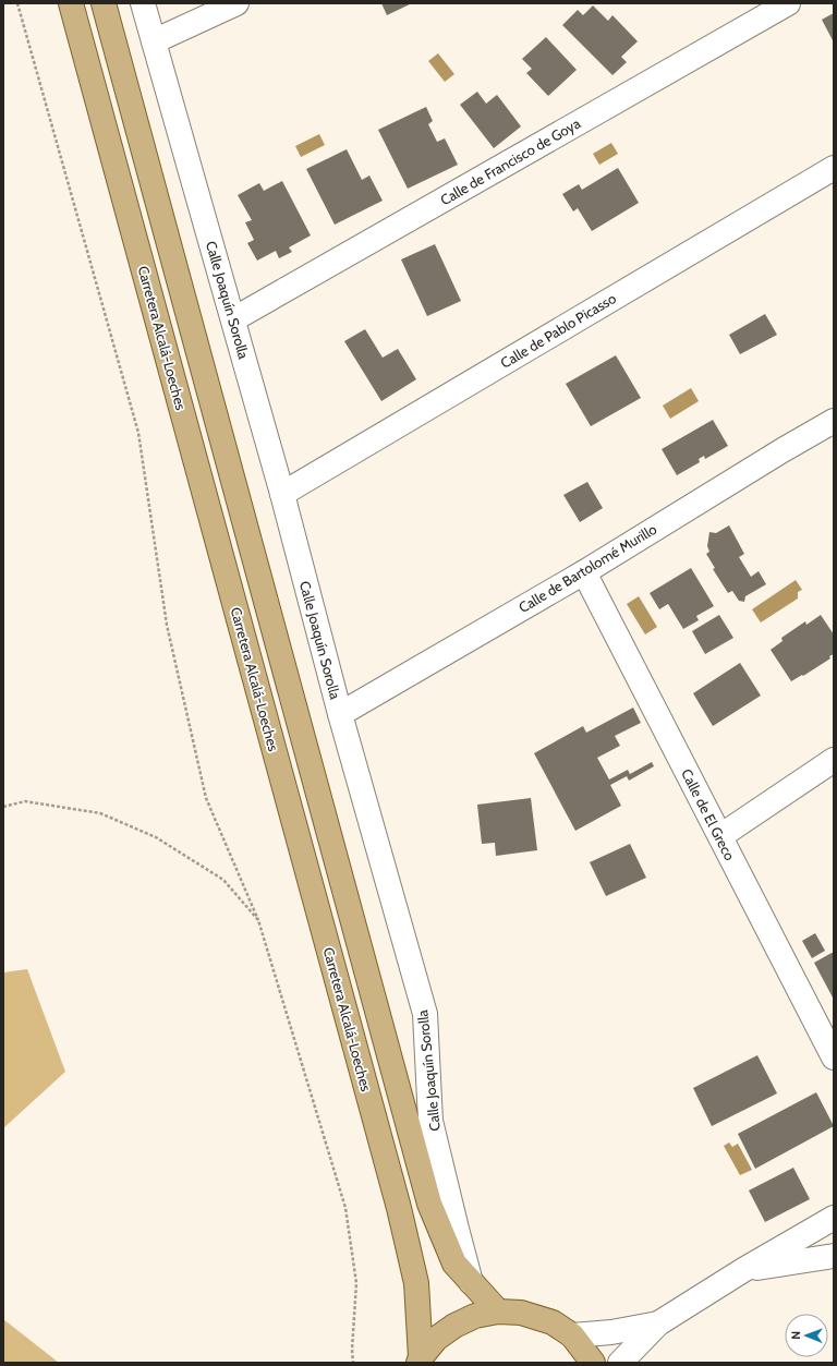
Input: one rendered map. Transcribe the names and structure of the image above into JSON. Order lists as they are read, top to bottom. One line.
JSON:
{"streets":{"main road":["Carretera Alcalá-Loeches"],"street":["Calle de Francisco de Goya","Calle Joaquín Sorolla","Calle de Pablo Picasso","Calle de Bartolomé Murillo","Calle de El Greco"]},"crossings":[["Calle de Francisco de Goya","Calle Joaquín Sorolla"],["Calle Joaquín Sorolla","Calle de Pablo Picasso"],["Calle Joaquín Sorolla","Calle de Bartolomé Murillo"],["Calle de Bartolomé Murillo","Calle de El Greco"]],"north":"left"}
